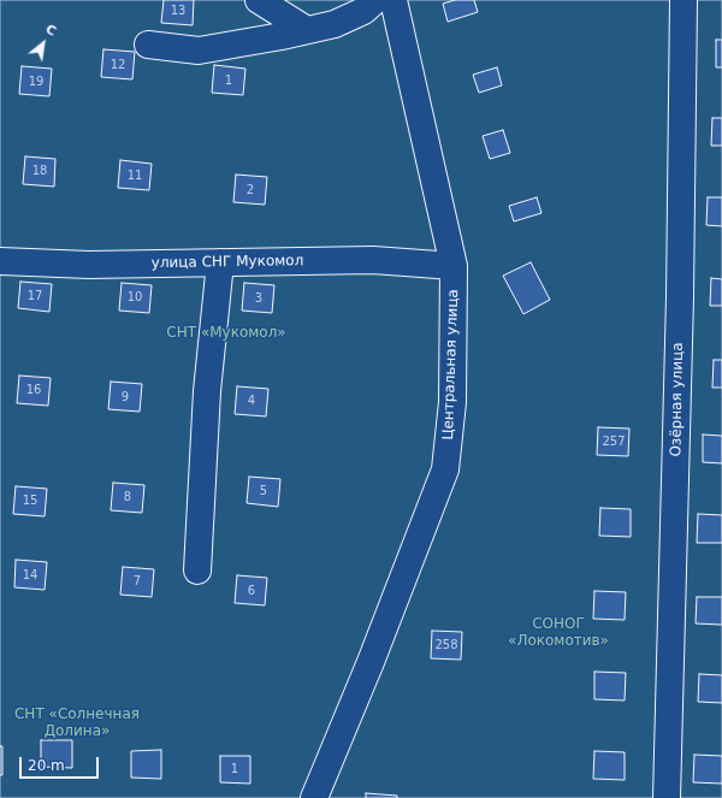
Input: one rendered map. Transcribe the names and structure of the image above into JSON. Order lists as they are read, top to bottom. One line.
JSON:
{"streets":{"street":["улица СНГ Мукомол","Центральная улица","Озёрная улица"]},"crossings":[["улица СНГ Мукомол","Центральная улица"]],"parks":["СНТ «Мукомол»","СОНОГ «Локомотив»","СНТ «Солнечная Долина»"],"house_numbers":["13","12","1","19","18","11","2","17","10","3","16","9","4","257","5","8","15","14","7","6","258","1"],"scale_bar":"20 m","north":"top right"}
